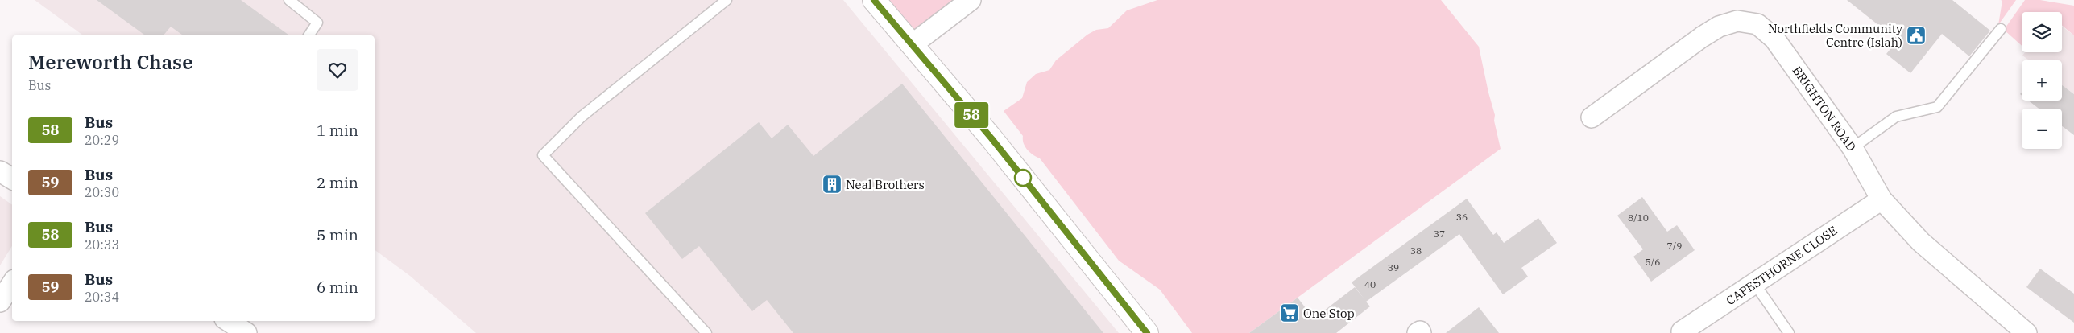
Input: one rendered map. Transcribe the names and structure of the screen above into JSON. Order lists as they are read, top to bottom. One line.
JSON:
{"streets":{"street":["BRIGHTON ROAD","CAPESTHORNE CLOSE"]},"crossings":[["BRIGHTON ROAD","CAPESTHORNE CLOSE"]],"places":{"public building":["Northfields Community Centre (Islah)"],"building":["Neal Brothers"],"supermarket":["One Stop"]},"lines":["bus line 58"],"house_numbers":["36","8/10","37","7/9","38","5/6","39","40"],"page":{"on_map":"58","map_buttons":["+","−"],"heading":["Mereworth Chase","Bus"],"list":[{"mark":"58","name":"Bus","note":"20:29","value":"1 min"},{"mark":"59","name":"Bus","note":"20:30","value":"2 min"},{"mark":"58","name":"Bus","note":"20:33","value":"5 min"},{"mark":"59","name":"Bus","note":"20:34","value":"6 min"}]}}
